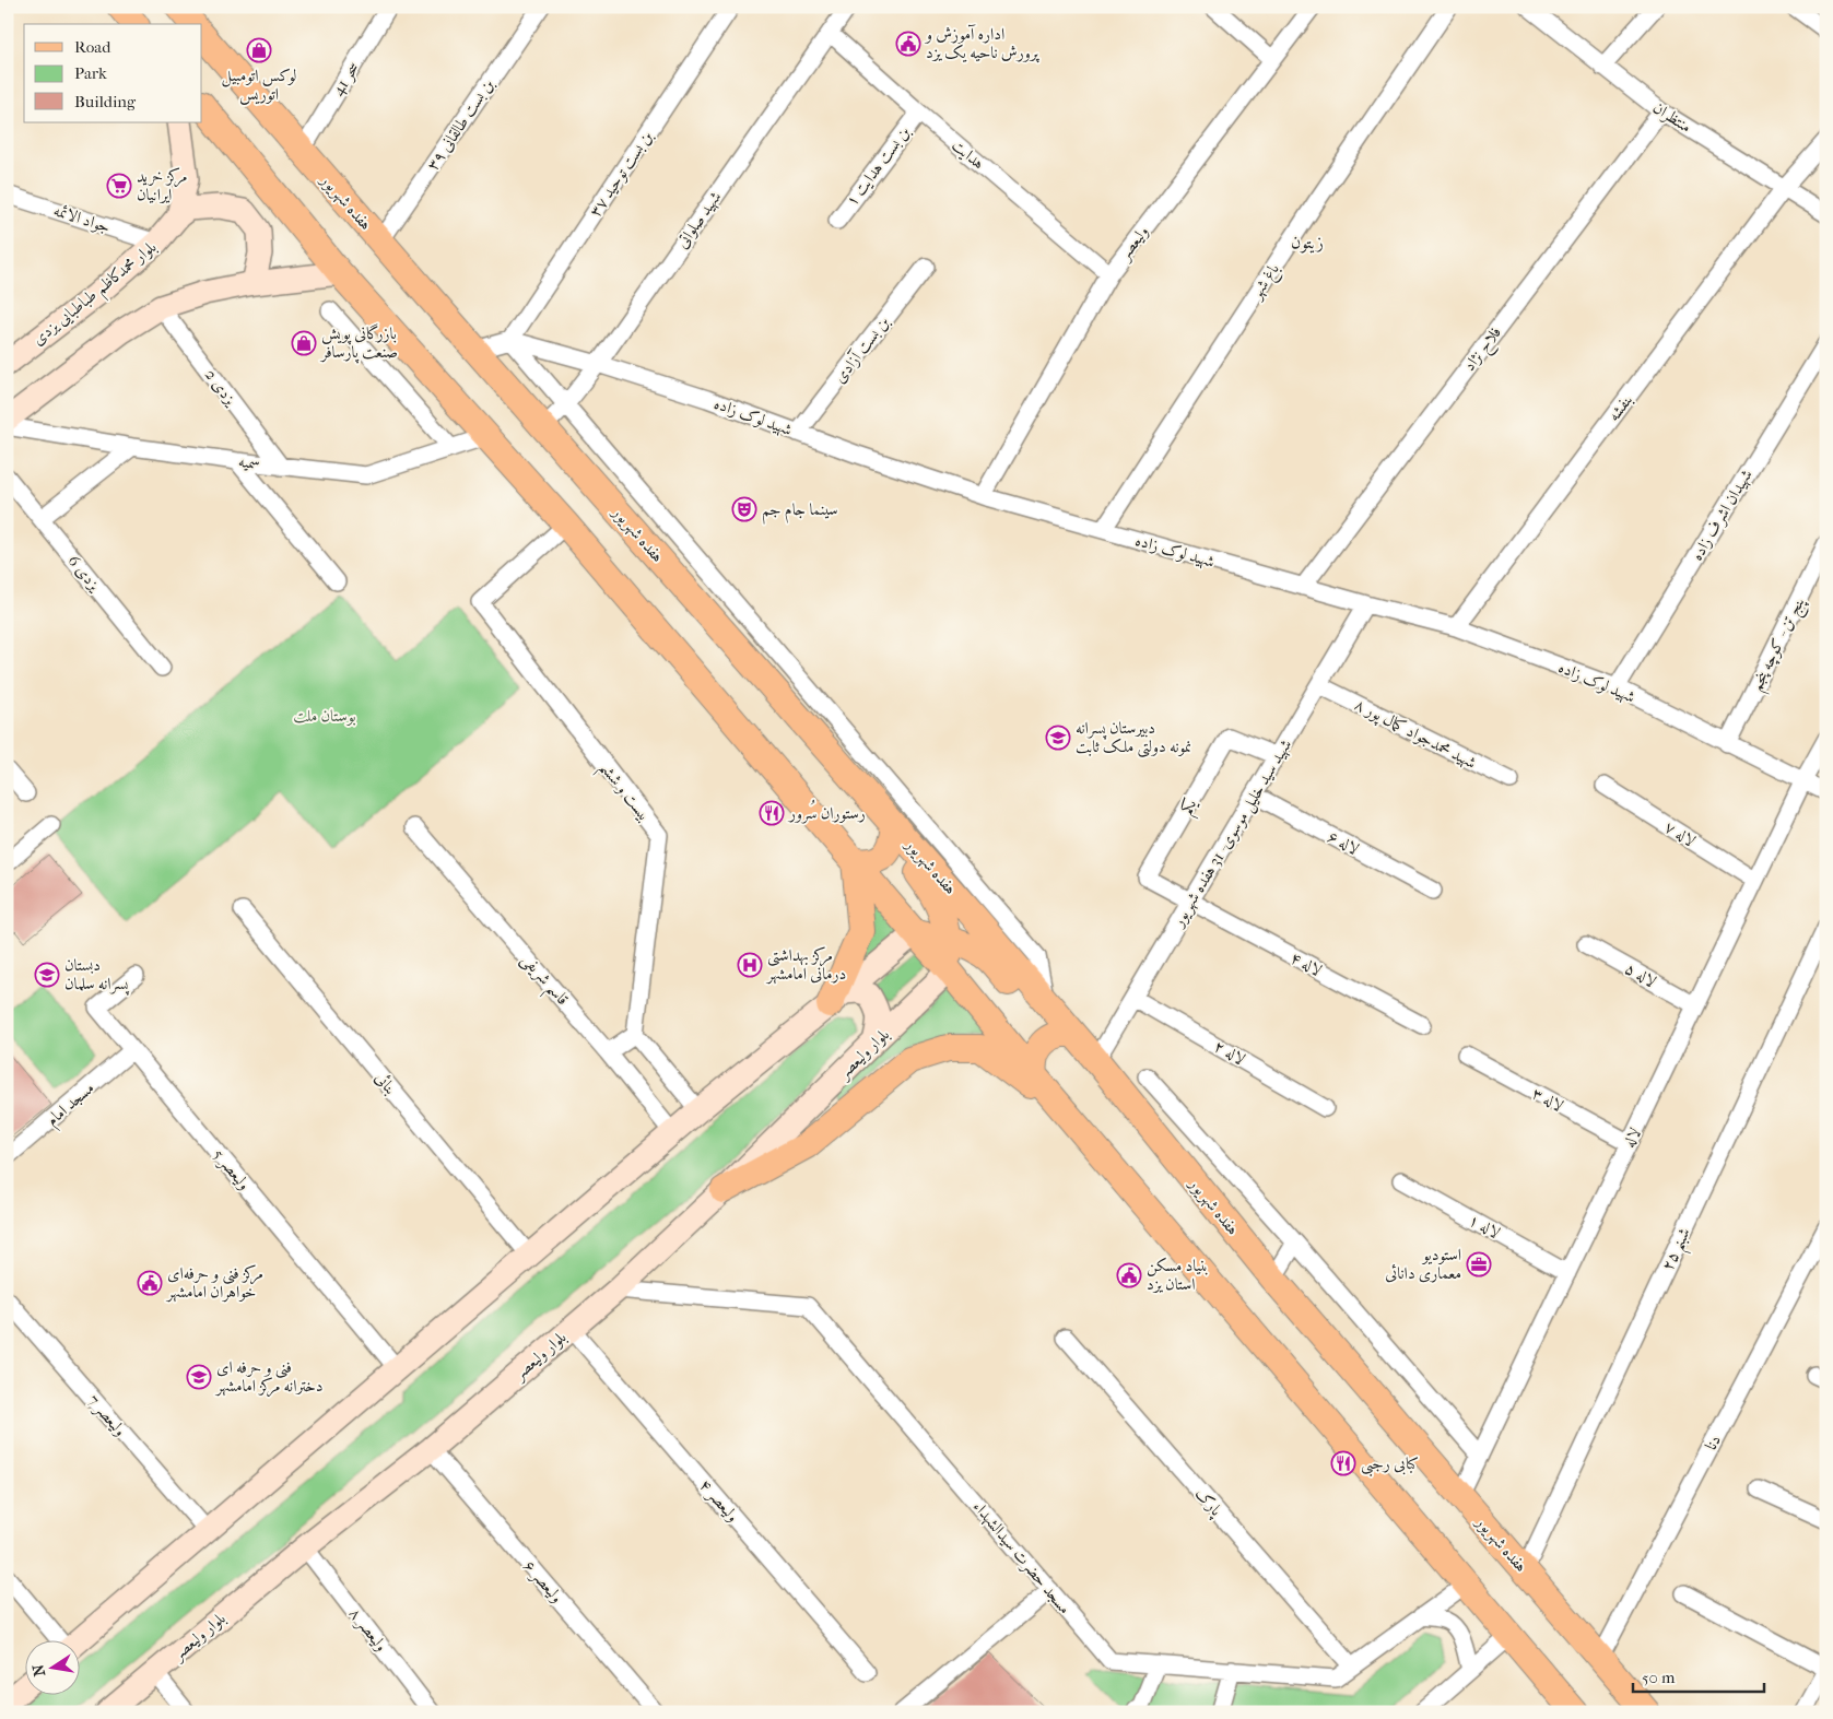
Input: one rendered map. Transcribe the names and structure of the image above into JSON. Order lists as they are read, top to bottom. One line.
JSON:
{"streets":{"main road":["هفده شهریور","بلوار محمدکاظم طباطبایی یزدی","بلوار ولیعصر"],"street":["سحر 41","منتظران","بن‌ بست طالقانی ۳۹","هدایت","بن بست هدایت ۱","بن بست توحید ۳۷","جواد الائمه","شهید صلواتی","ولیعصر","باغ شهر","فلاح نژاد","بن بست آزادی","یزدی 2","بنفشه","شهید لوک زاده","سمیه","شهیدان اشرف زاده","یزدی 6","پنج تن - کوچه پنجم","شهید محمدجواد کمال پور ۸","بیست و ششم","یکم","شهید سید خلیل موسوی- 31 هفده شهریور","لاله ۷","لاله ۶","لاله ۴","لاله ۵","قاسم شریفی","لاله ۲","بنائی","لاله ۳","مسجد امام","لاله","ولیعصر 5","لاله ۱","شبنم ۲۵","ولیعصر 7","دنا","ولیعصر ۴","پارک","مسجد حضرت سیدالشهداء","ولیعصر ۶","ولیعصر ۸"]},"crossings":[["سحر 41","هفده شهریور"],["منتظران","فلاح نژاد"],["منتظران","بنفشه"],["بن‌ بست طالقانی ۳۹","هفده شهریور"],["هدایت","بن بست هدایت ۱"],["هدایت","شهید صلواتی"],["هدایت","ولیعصر"],["بن بست توحید ۳۷","شهید لوک زاده"],["هفده شهریور","شهید صلواتی"],["هفده شهریور","شهید سید خلیل موسوی- 31 هفده شهریور"],["هفده شهریور","لاله"],["هفده شهریور","شبنم ۲۵"],["هفده شهریور","دنا"],["جواد الائمه","بلوار محمدکاظم طباطبایی یزدی"],["شهید صلواتی","شهید لوک زاده"],["ولیعصر","شهید لوک زاده"],["باغ شهر","شهید لوک زاده"],["فلاح نژاد","شهید لوک زاده"],["بن بست آزادی","شهید لوک زاده"],["یزدی 2","سمیه"],["بنفشه","شهید لوک زاده"],["شهید لوک زاده","شهیدان اشرف زاده"],["شهید لوک زاده","پنج تن - کوچه پنجم"],["شهید لوک زاده","شهید سید خلیل موسوی- 31 هفده شهریور"],["شهید لوک زاده","لاله"],["شهید محمدجواد کمال پور ۸","شهید سید خلیل موسوی- 31 هفده شهریور"],["یکم","شهید سید خلیل موسوی- 31 هفده شهریور"],["یکم","لاله ۴"],["شهید سید خلیل موسوی- 31 هفده شهریور","لاله ۶"],["شهید سید خلیل موسوی- 31 هفده شهریور","لاله ۴"],["شهید سید خلیل موسوی- 31 هفده شهریور","لاله ۲"],["لاله ۷","لاله"],["لاله ۵","لاله"],["بلوار ولیعصر","ولیعصر ۴"],["بلوار ولیعصر","مسجد حضرت سیدالشهداء"],["بلوار ولیعصر","ولیعصر ۶"],["بلوار ولیعصر","ولیعصر ۸"],["لاله ۳","لاله"],["مسجد امام","ولیعصر 5"],["لاله","لاله ۱"],["پارک","مسجد حضرت سیدالشهداء"]],"districts":["زیتون"],"parks":["بوستان ملت"],"places":{"public building":["اداره آموزش و پرورش ناحیه یک یزد","بنیاد مسکن استان یزد","مرکز فنی و حرفه‌ای خواهران امامشهر"],"shop":["لوکس اتومبیل اتوریس","بازرگانی پویش صنعت پارسافر"],"supermarket":["مرکز خرید ایرانیان"],"theatre":["سینما جام جم"],"school or university":["دبیرستان پسرانه نمونه دولتی ملک ثابت","دبستان پسرانه سلمان","فنی و حرفه ای دخترانه مرکز امامشهر"],"restaurant":["رستوران سُرور","کبابی رجبی"],"hospital":["مرکز بهداشتی درمانی امامشهر"],"office":["استودیو معماری دانائی"]},"legend":["Road","Park","Building"],"scale_bar":"50 m","north":"left"}
